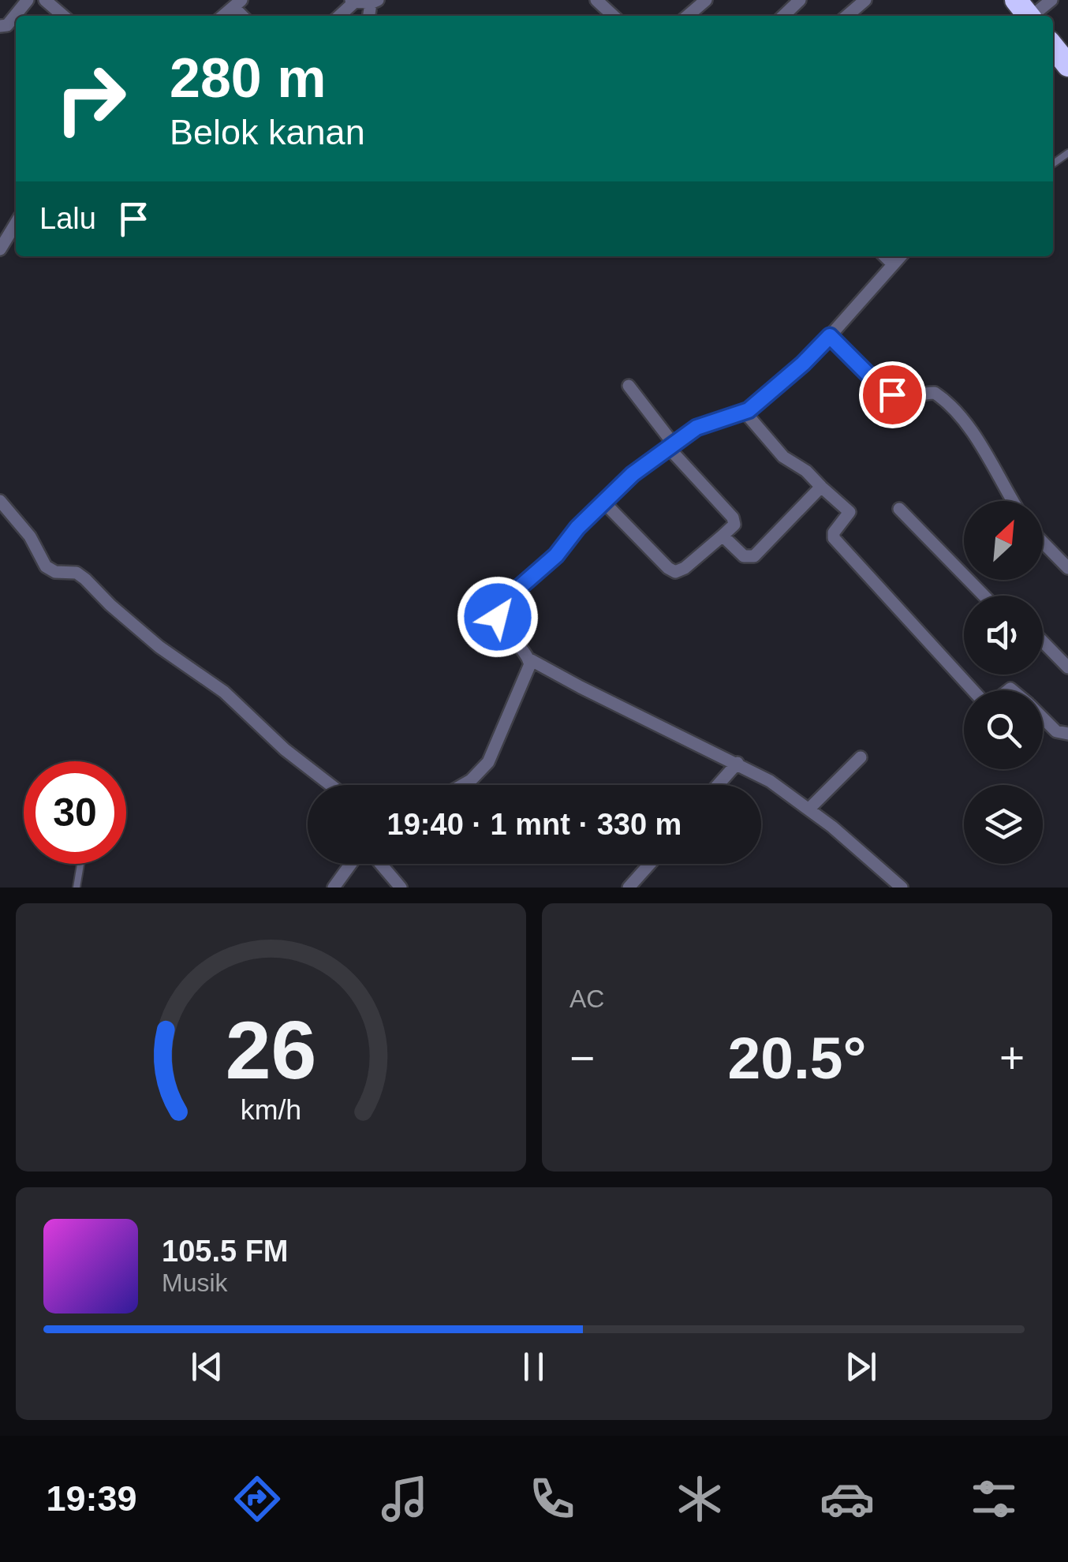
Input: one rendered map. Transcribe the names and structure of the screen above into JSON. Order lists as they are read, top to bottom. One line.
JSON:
{"north":"top right","page":{"turn":["280 m","Belok kanan"],"then":"Lalu","limit":"30","trip":"19:40 · 1 mnt · 330 m","tile":"AC","heat":["−","20.5°","+"],"song":["105.5 FM","Musik"],"tabs":"19:39","gauge":["26","km/h"]}}
